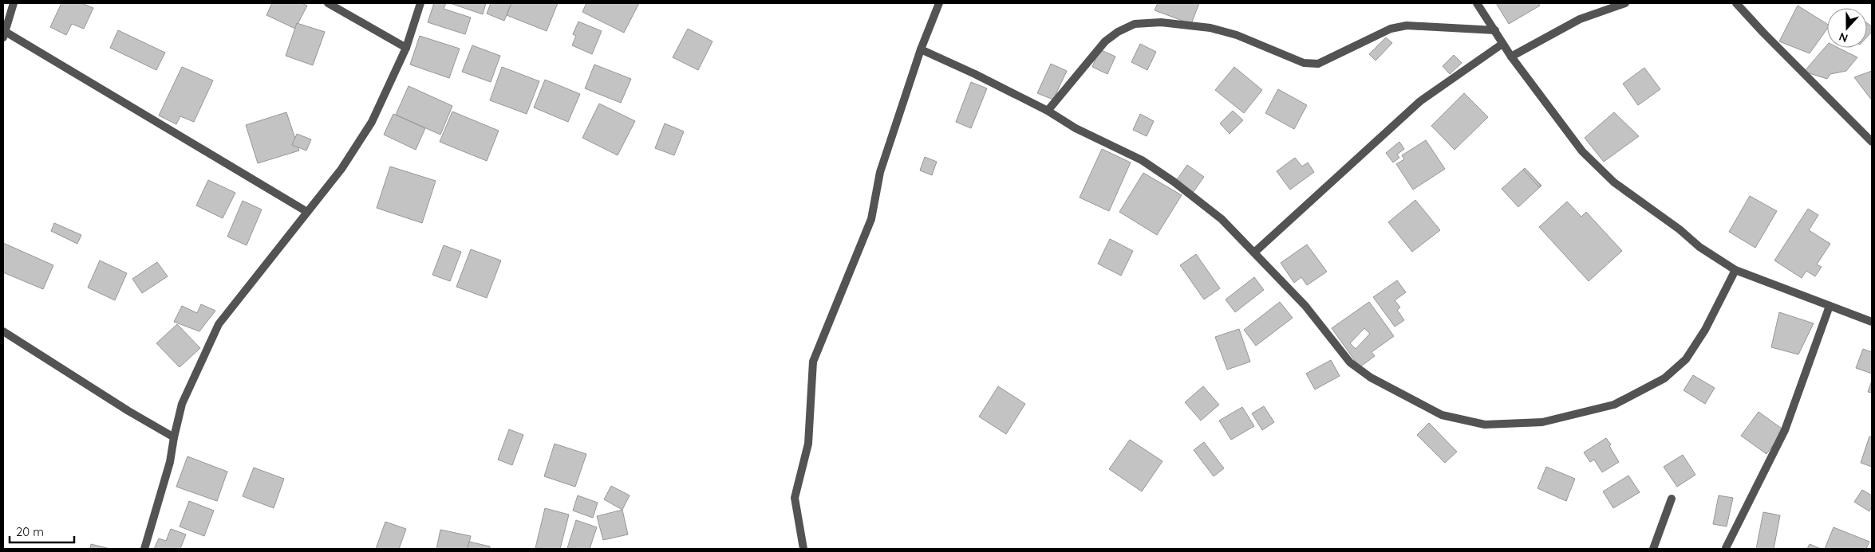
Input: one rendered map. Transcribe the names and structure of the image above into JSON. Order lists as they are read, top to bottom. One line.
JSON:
{"scale_bar":"20 m","north":"bottom"}
